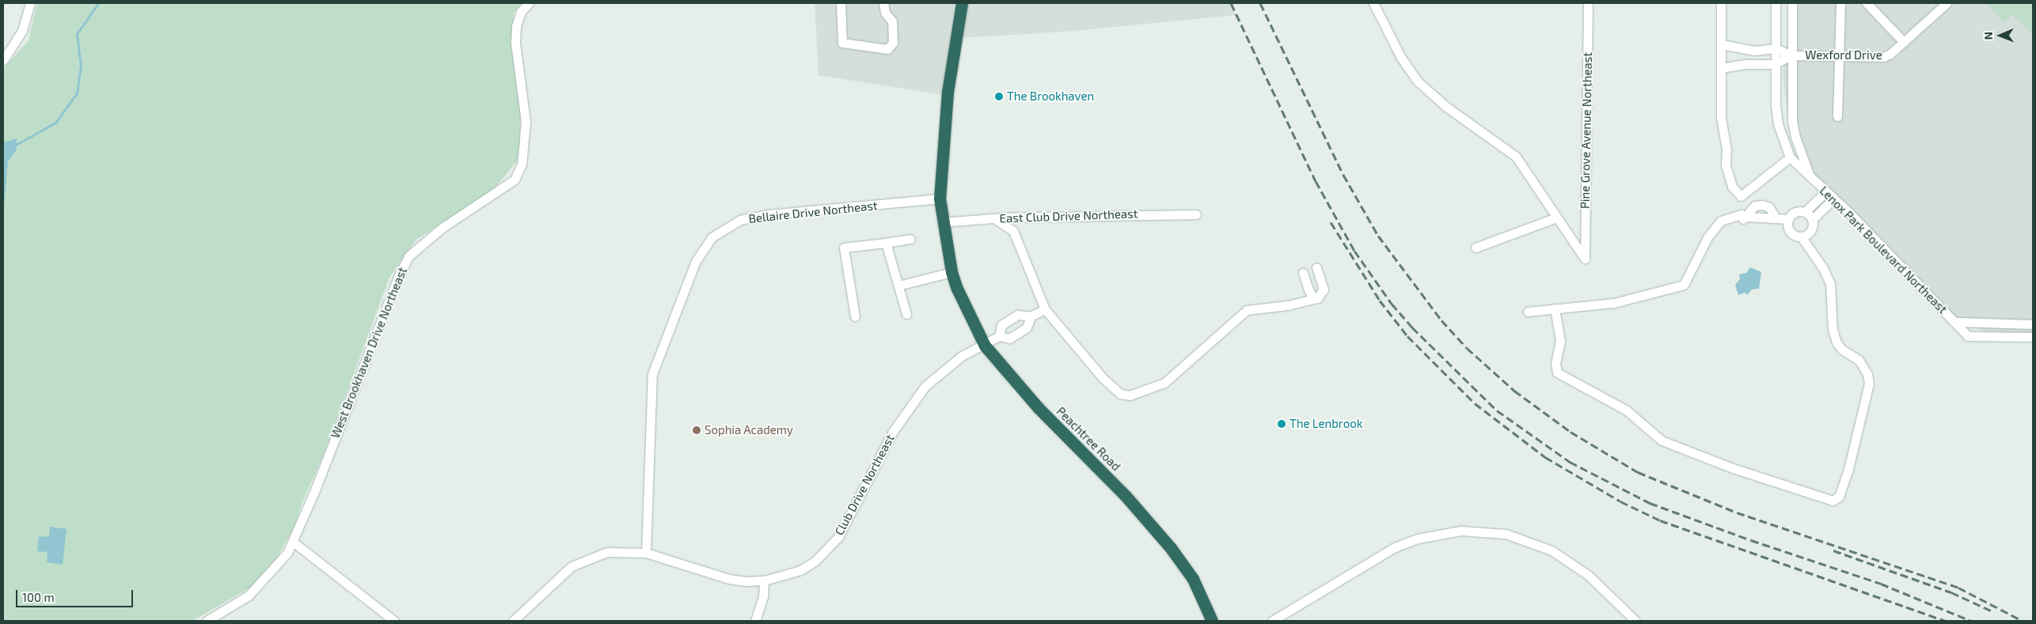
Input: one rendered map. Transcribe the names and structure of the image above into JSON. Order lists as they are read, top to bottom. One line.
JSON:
{"streets":{"highway":["Peachtree Road"],"street":["Wexford Drive","Pine Grove Avenue Northeast","Bellaire Drive Northeast","East Club Drive Northeast","Lenox Park Boulevard Northeast","West Brookhaven Drive Northeast","Club Drive Northeast"]},"crossings":[["Wexford Drive","Lenox Park Boulevard Northeast"],["Bellaire Drive Northeast","Peachtree Road"],["Bellaire Drive Northeast","Club Drive Northeast"],["East Club Drive Northeast","Peachtree Road"],["Peachtree Road","Club Drive Northeast"]],"places":["The Brookhaven","The Lenbrook","Sophia Academy"],"scale_bar":"100 m","north":"left"}
